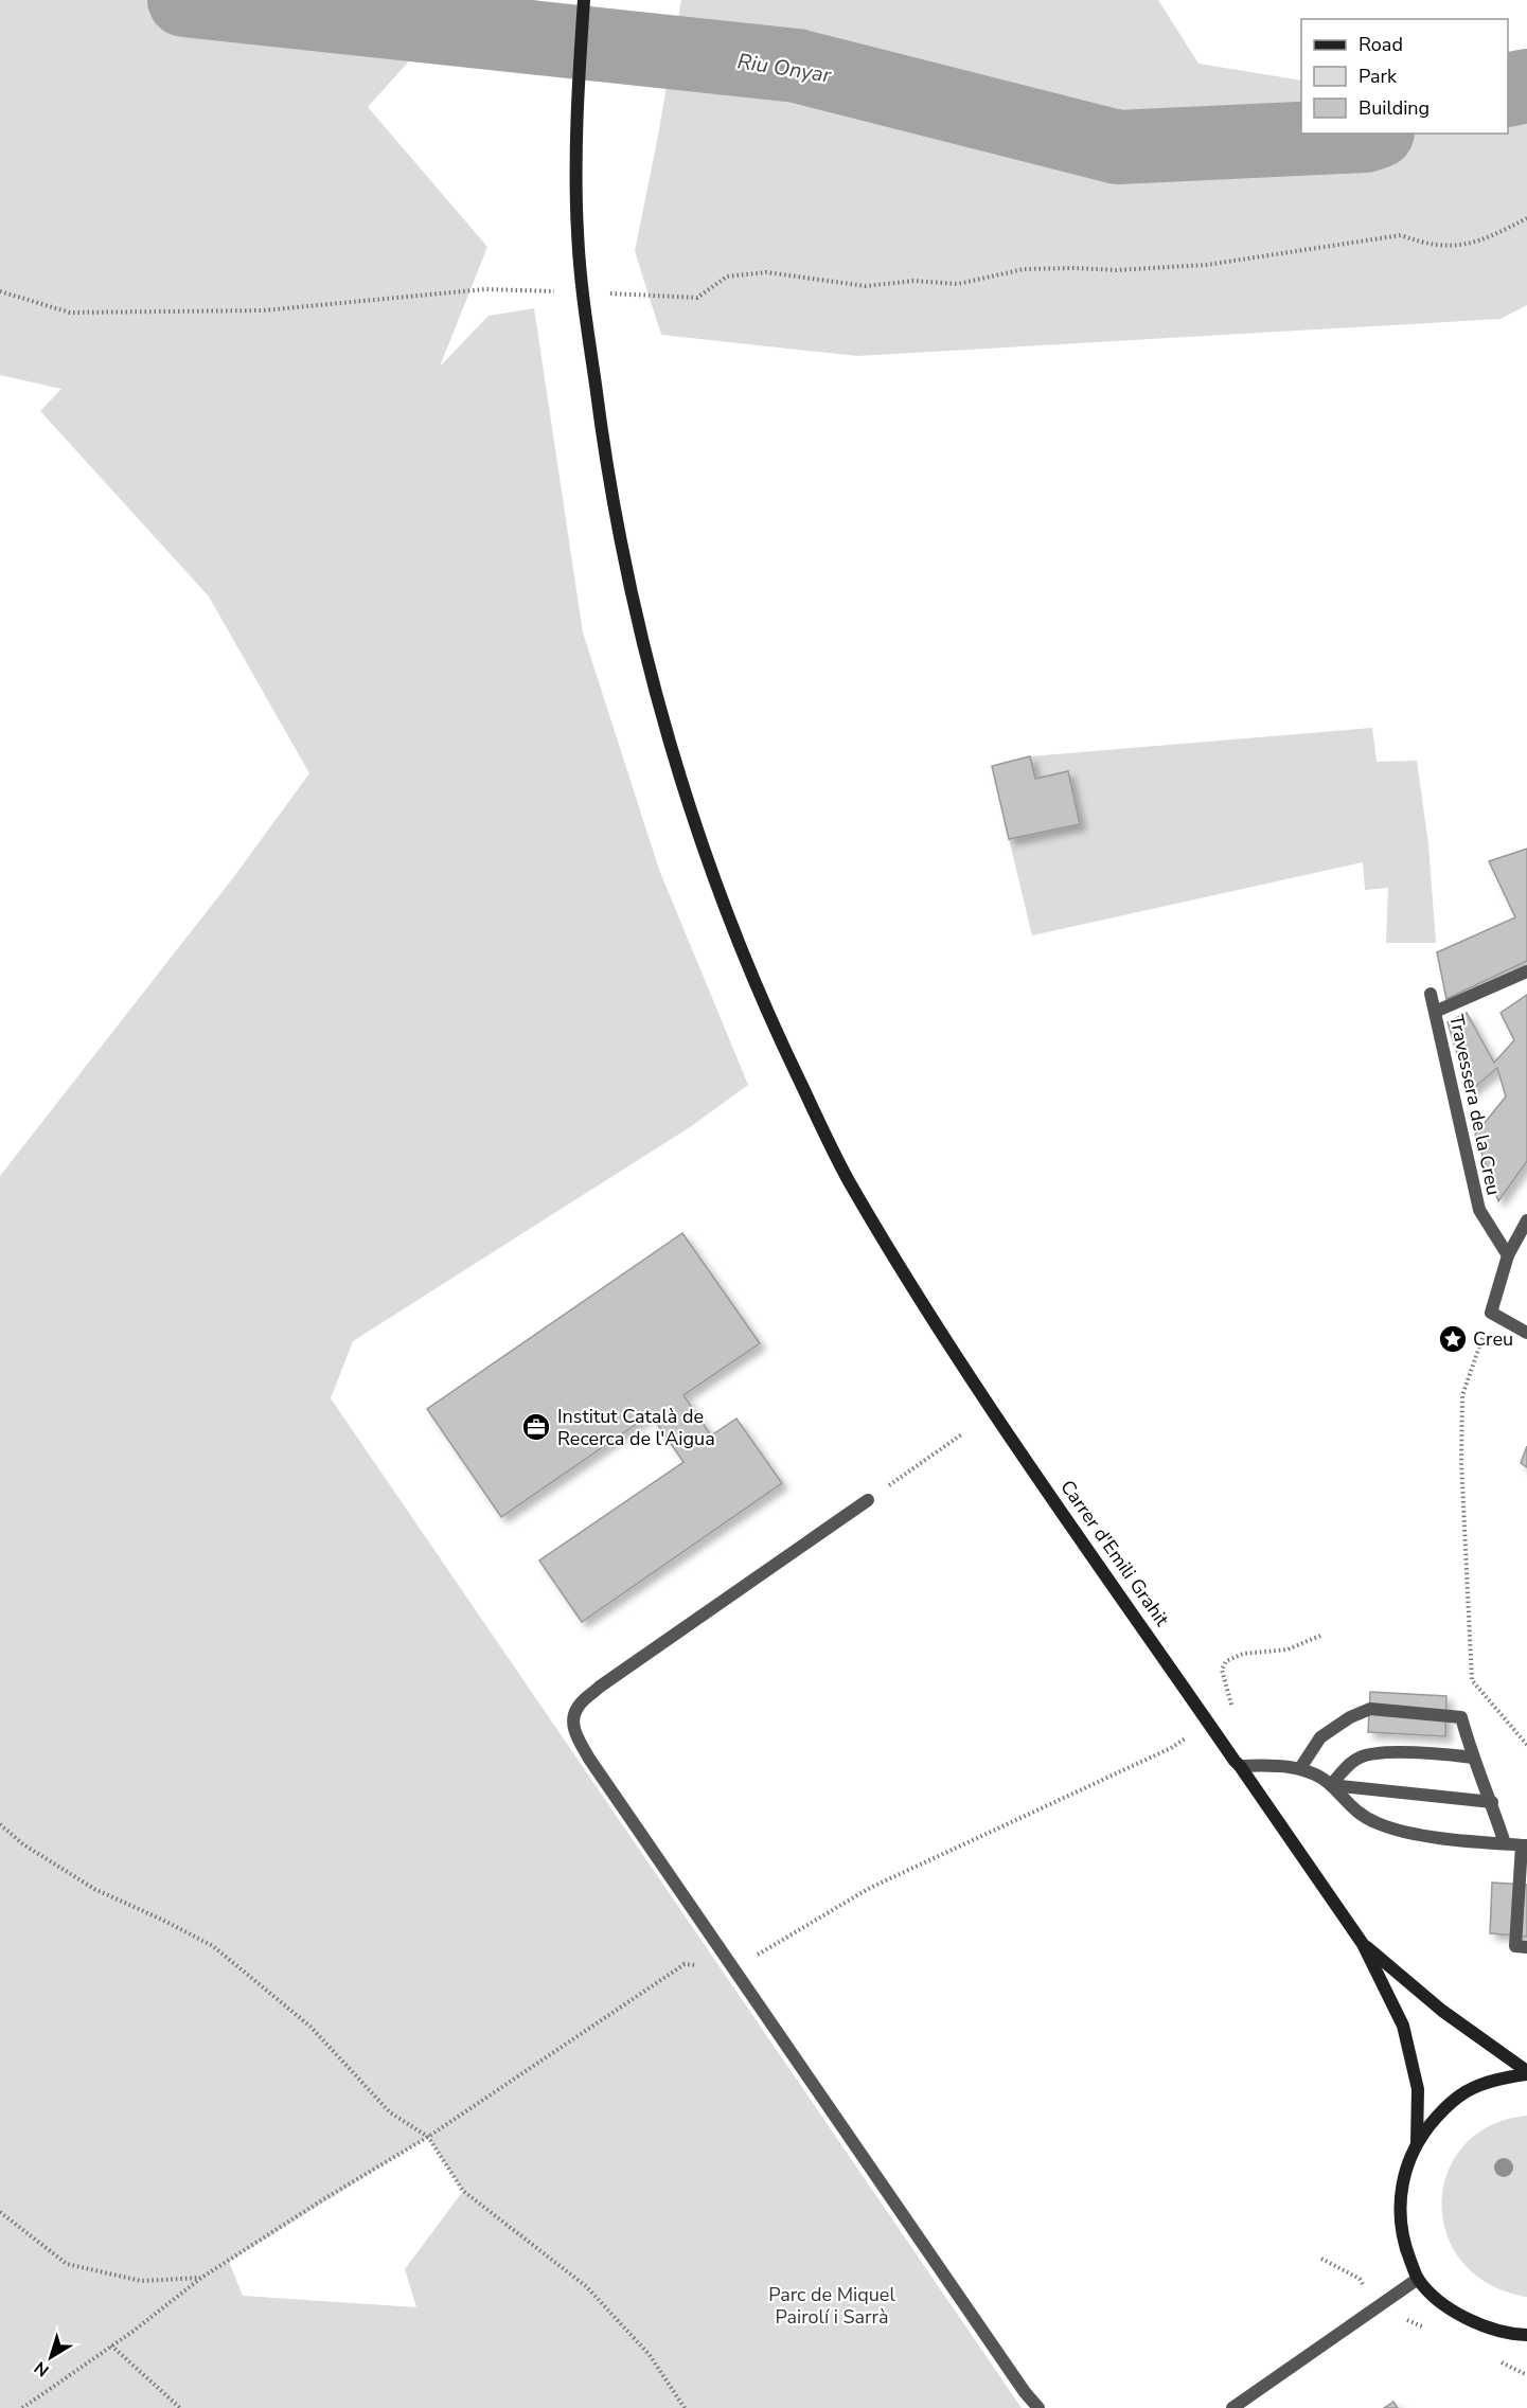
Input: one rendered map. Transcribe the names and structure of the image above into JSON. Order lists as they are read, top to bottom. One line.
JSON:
{"streets":{"main road":["Carrer d'Emili Grahit"],"street":["Travessera de la Creu"]},"water":["Riu Onyar"],"parks":["Parc de Miquel Pairolí i Sarrà"],"places":{"place":["Creu"],"office":["Institut Català de Recerca de l'Aigua"]},"legend":["Road","Park","Building"],"north":"bottom left"}
